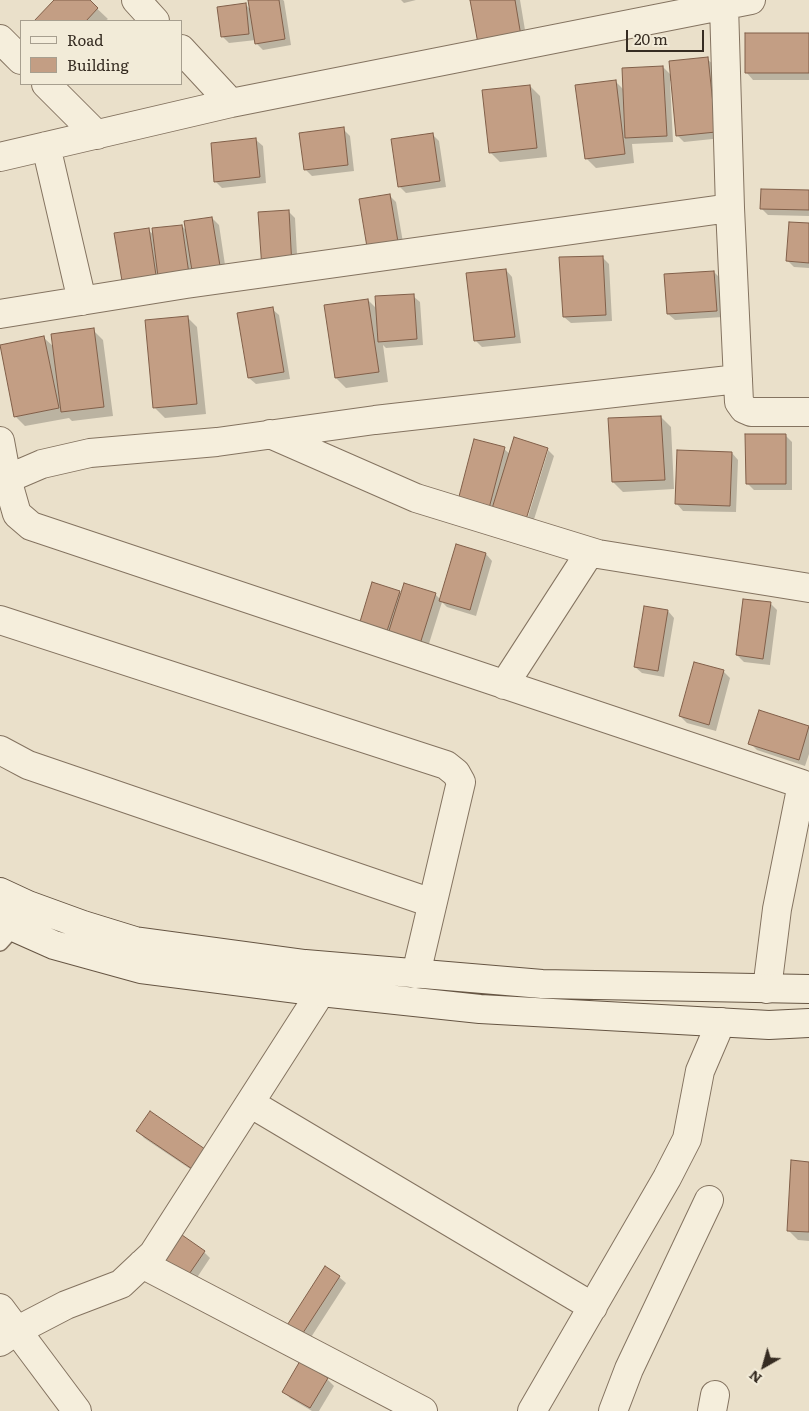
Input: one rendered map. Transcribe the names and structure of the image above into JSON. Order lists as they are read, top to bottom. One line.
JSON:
{"legend":["Road","Building"],"scale_bar":"20 m","north":"bottom left"}
